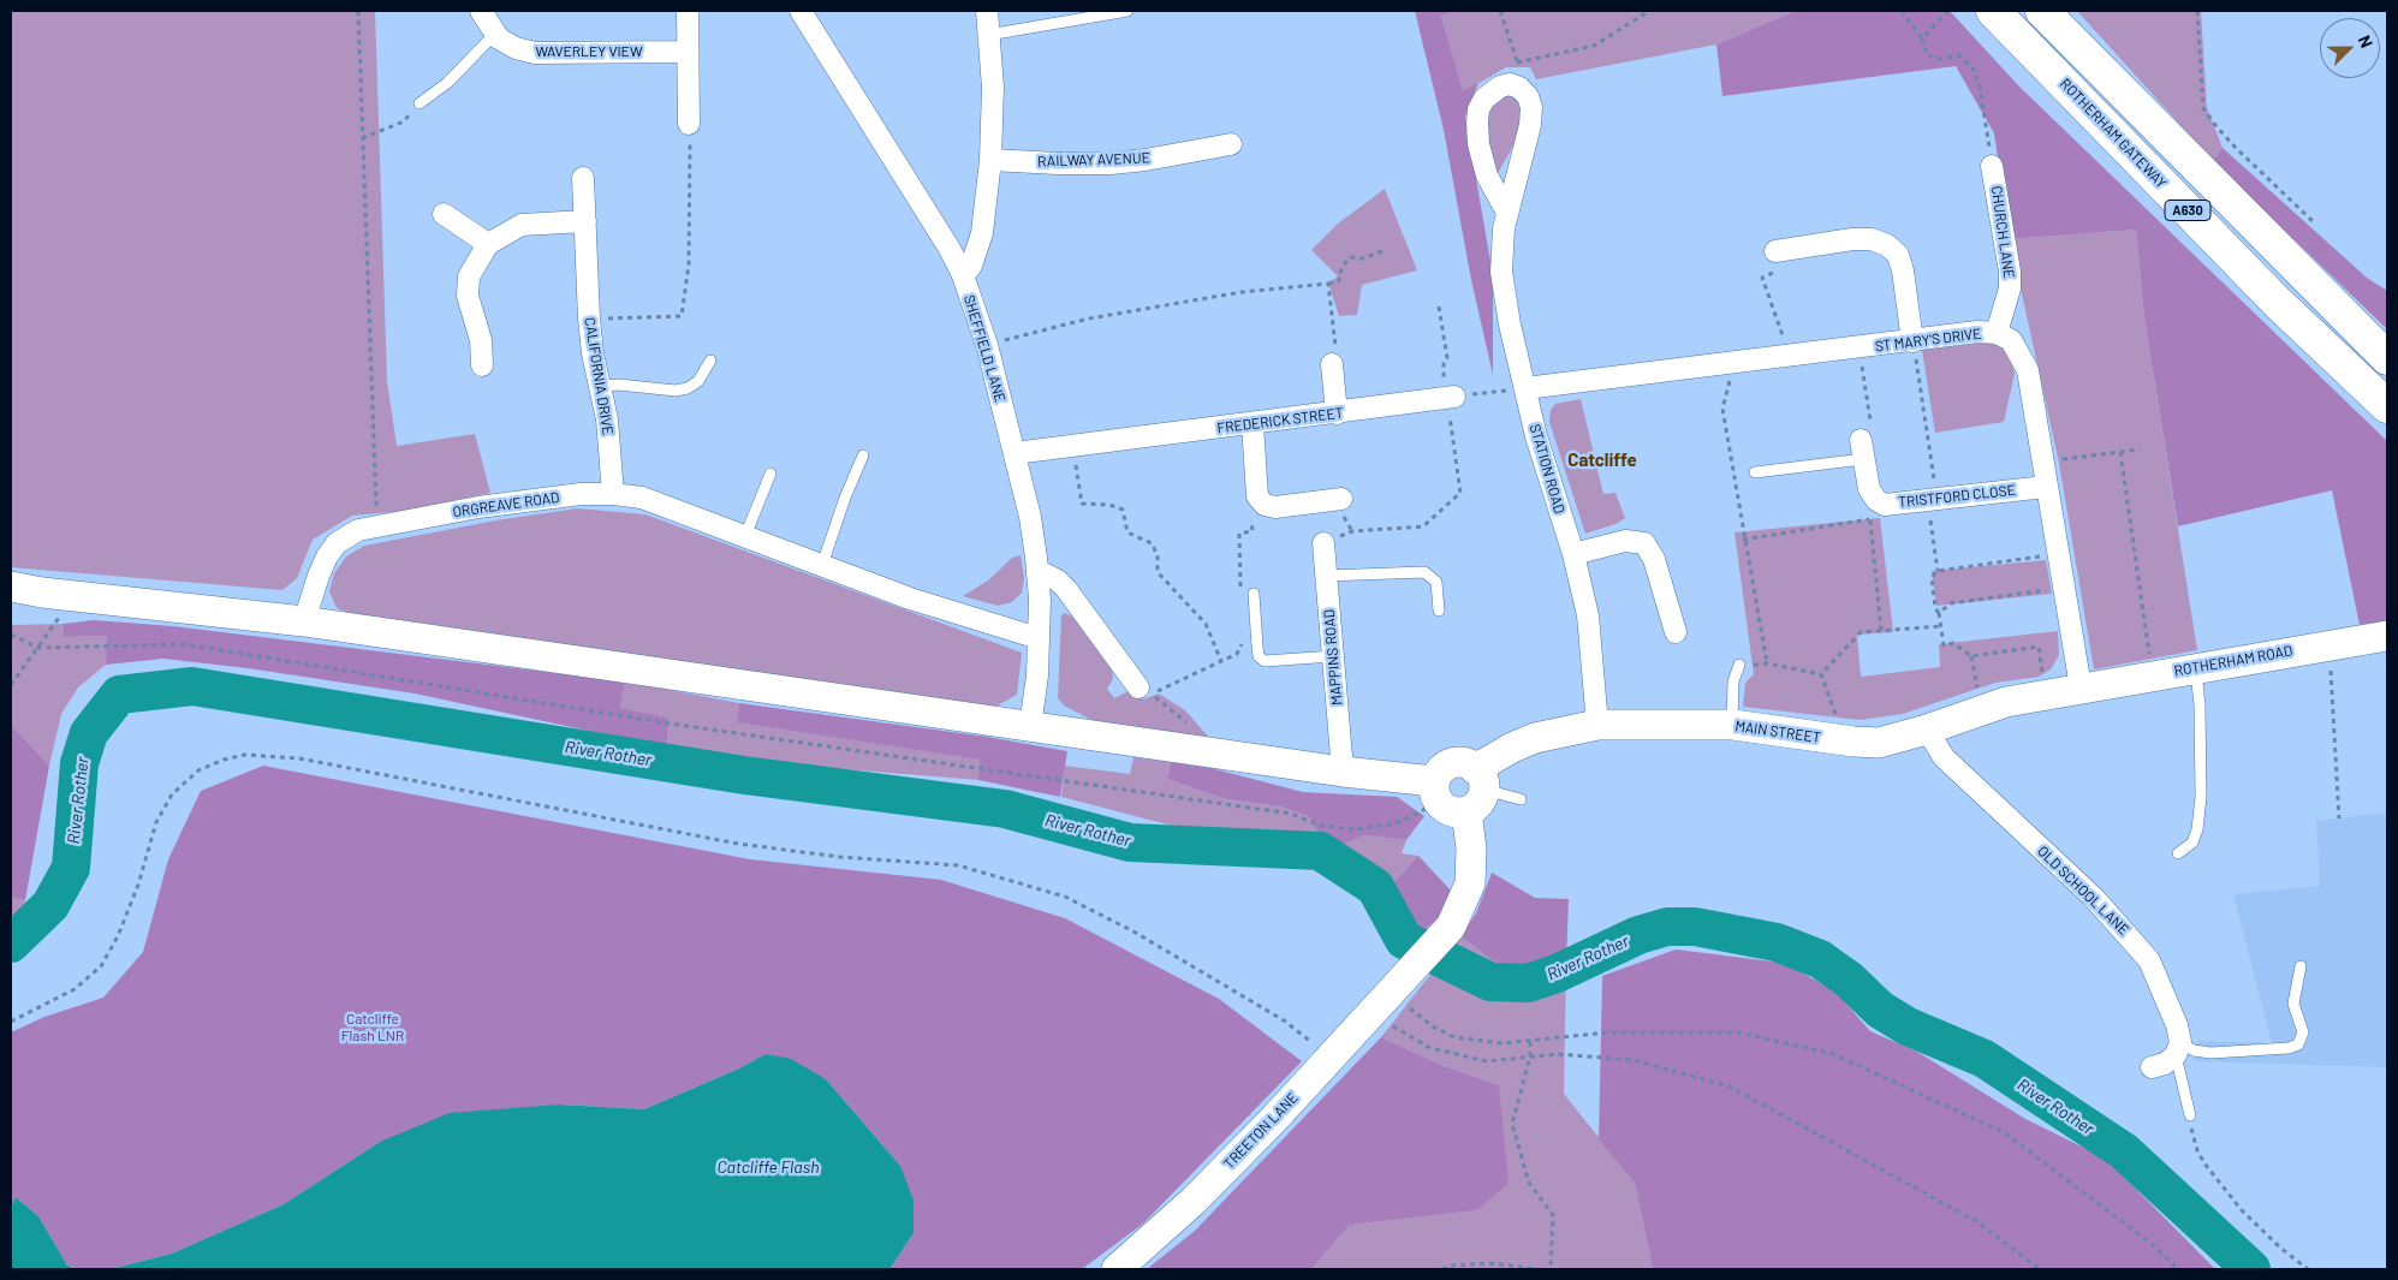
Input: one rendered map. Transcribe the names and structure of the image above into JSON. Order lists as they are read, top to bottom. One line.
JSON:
{"streets":{"highway":["ROTHERHAM GATEWAY","A630"],"main road":["ROTHERHAM ROAD","MAIN STREET","TREETON LANE"],"street":["WAVERLEY VIEW","RAILWAY AVENUE","CHURCH LANE","ST MARY'S DRIVE","SHEFFIELD LANE","CALIFORNIA DRIVE","FREDERICK STREET","STATION ROAD","TRISTFORD CLOSE","ORGREAVE ROAD","MAPPINS ROAD","OLD SCHOOL LANE"]},"crossings":[["CHURCH LANE","ST MARY'S DRIVE"],["ST MARY'S DRIVE","STATION ROAD"],["ST MARY'S DRIVE","TRISTFORD CLOSE"],["ST MARY'S DRIVE","ROTHERHAM ROAD"],["ST MARY'S DRIVE","MAIN STREET"],["SHEFFIELD LANE","FREDERICK STREET"],["SHEFFIELD LANE","ORGREAVE ROAD"],["CALIFORNIA DRIVE","ORGREAVE ROAD"],["STATION ROAD","MAIN STREET"],["ROTHERHAM ROAD","MAIN STREET"],["MAIN STREET","OLD SCHOOL LANE"],["MAIN STREET","TREETON LANE"]],"districts":["Catcliffe"],"water":["River Rother","Catcliffe Flash"],"parks":["Catcliffe Flash LNR"],"north":"top right"}
